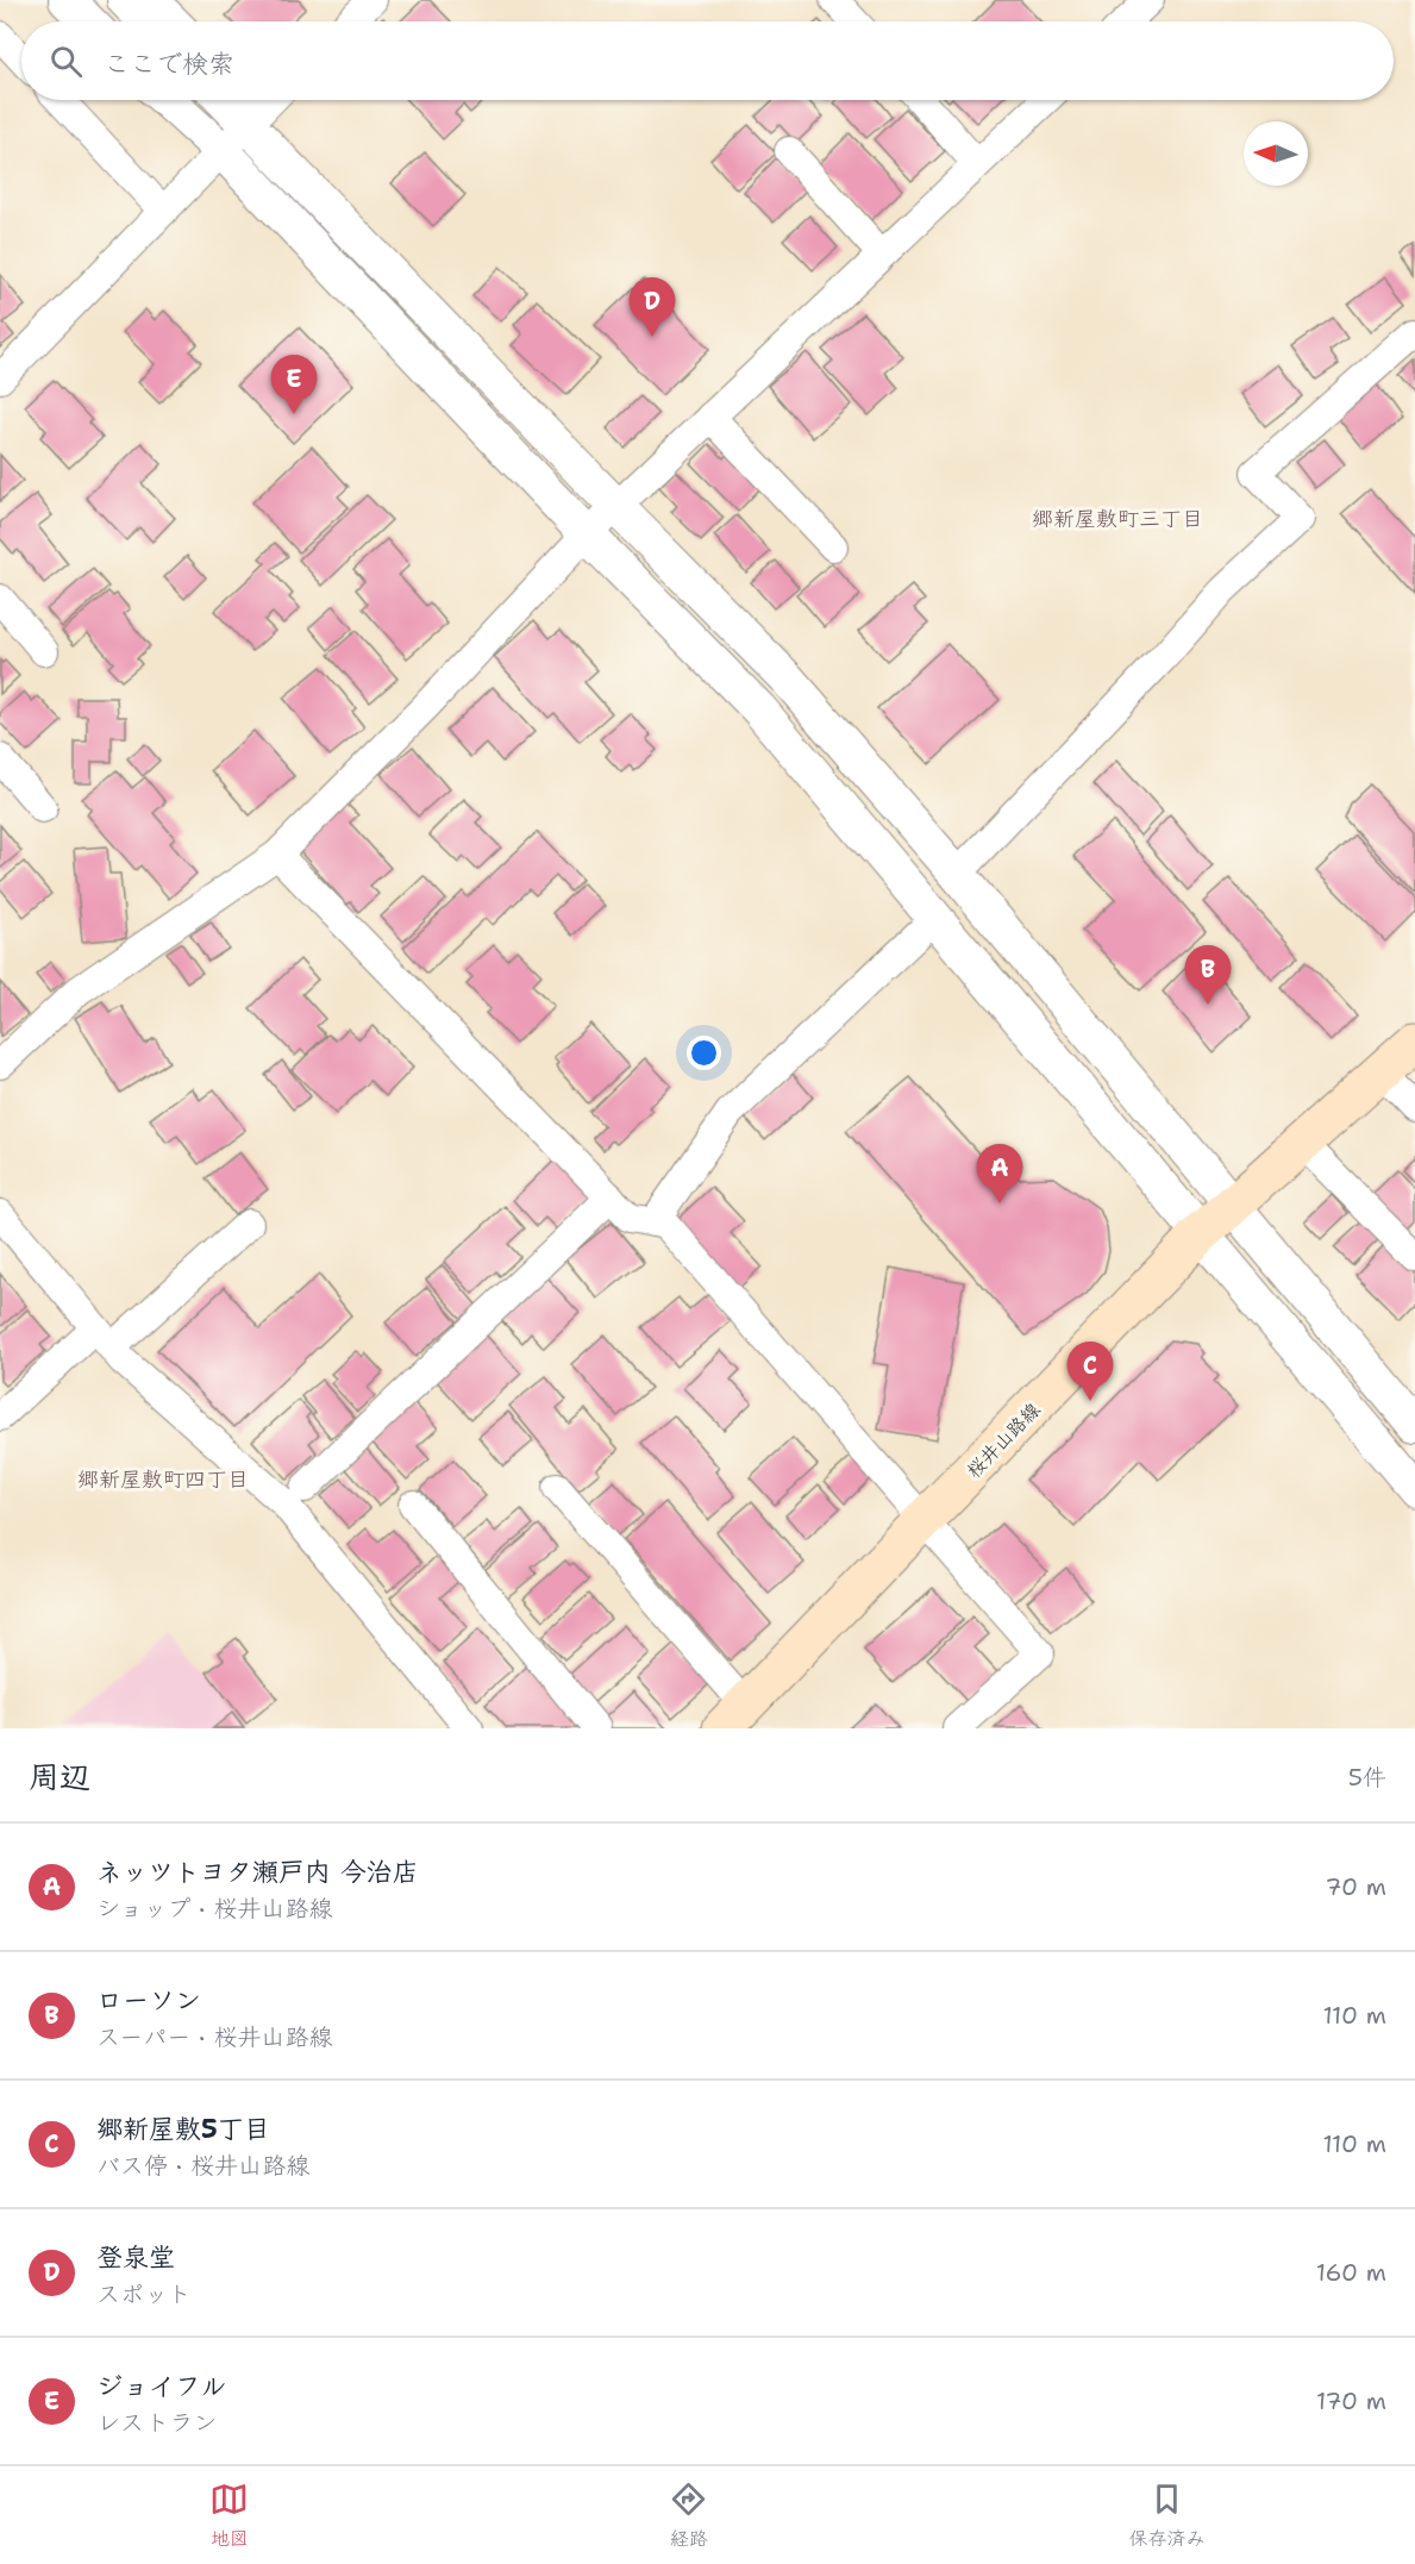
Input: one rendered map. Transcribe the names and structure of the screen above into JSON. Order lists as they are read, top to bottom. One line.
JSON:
{"streets":{"main road":["桜井山路線"]},"districts":["郷新屋敷町三丁目","郷新屋敷町四丁目"],"north":"left","page":{"search":"ここで検索","pins":["D","E","B","A","C"],"heading":["周辺","5件"],"list":[{"mark":"A","name":"ネッツトヨタ瀬戸内 今治店","note":"ショップ · 桜井山路線","value":"70 m"},{"mark":"B","name":"ローソン","note":"スーパー · 桜井山路線","value":"110 m"},{"mark":"C","name":"郷新屋敷5丁目","note":"バス停 · 桜井山路線","value":"110 m"},{"mark":"D","name":"登泉堂","note":"スポット","value":"160 m"},{"mark":"E","name":"ジョイフル","note":"レストラン","value":"170 m"}],"nav":["地図","経路","保存済み"]}}
